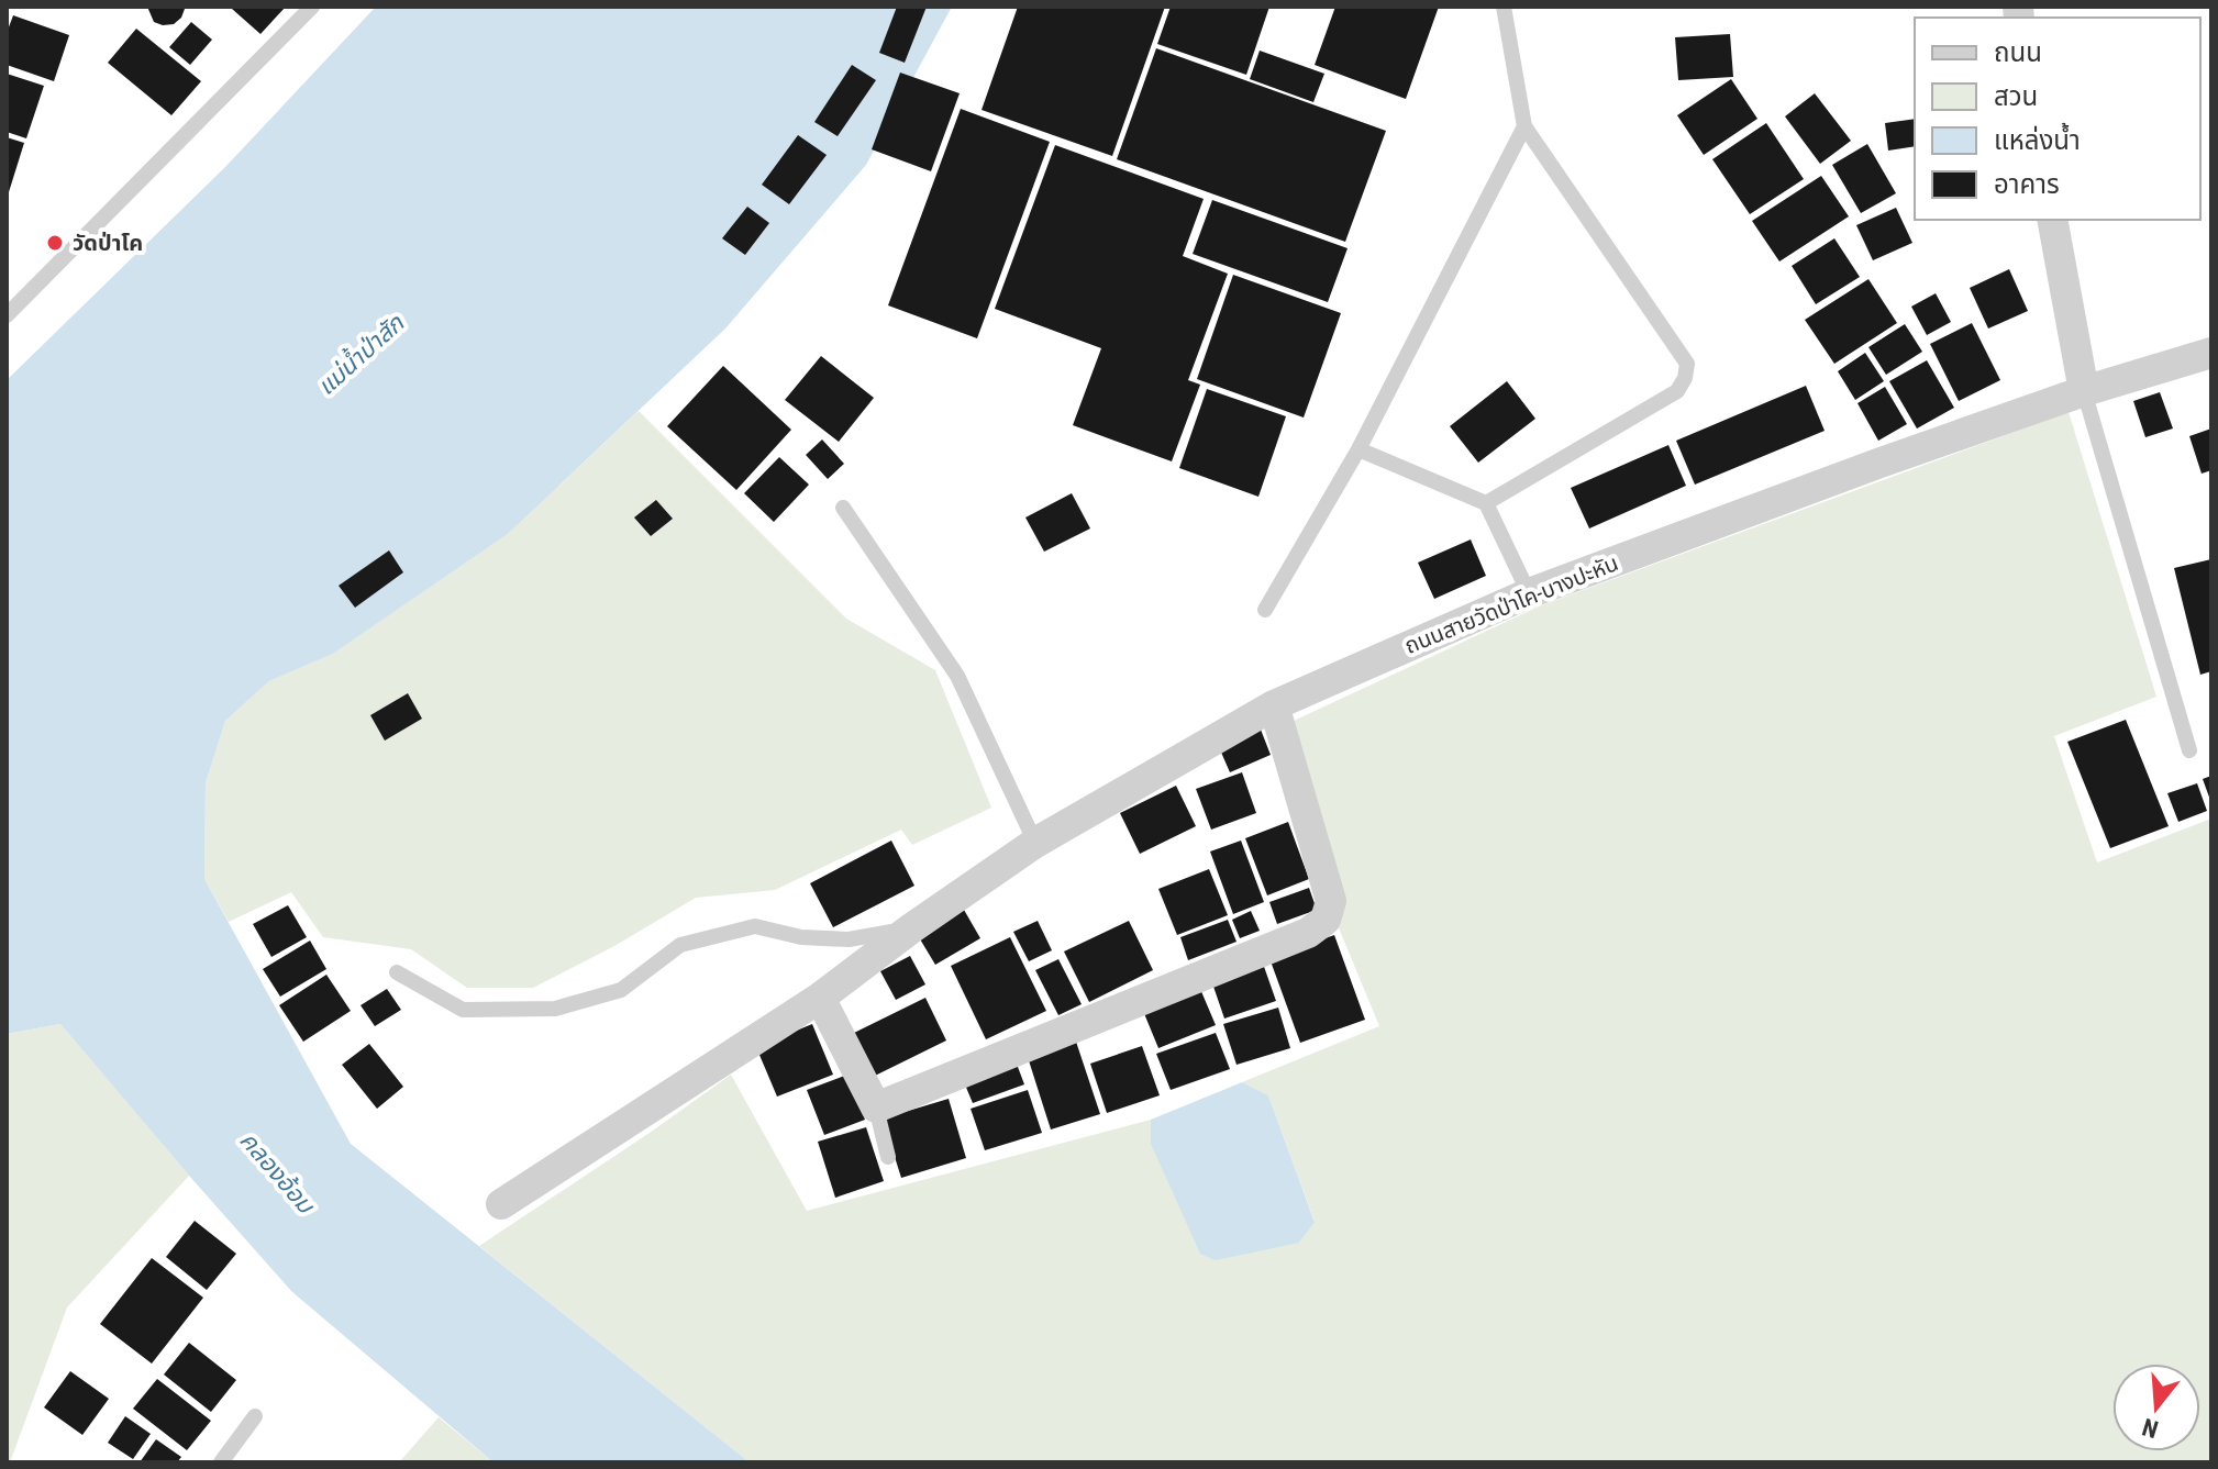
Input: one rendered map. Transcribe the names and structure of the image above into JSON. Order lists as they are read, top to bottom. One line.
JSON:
{"streets":{"street":["ถนนสายวัดป่าโค-บางปะหัน"]},"water":["แม่น้ำป่าสัก","คลองอ้อม"],"places":["วัดป่าโค"],"legend":["ถนน","สวน","แหล่งน้ำ","อาคาร"],"north":"bottom"}
